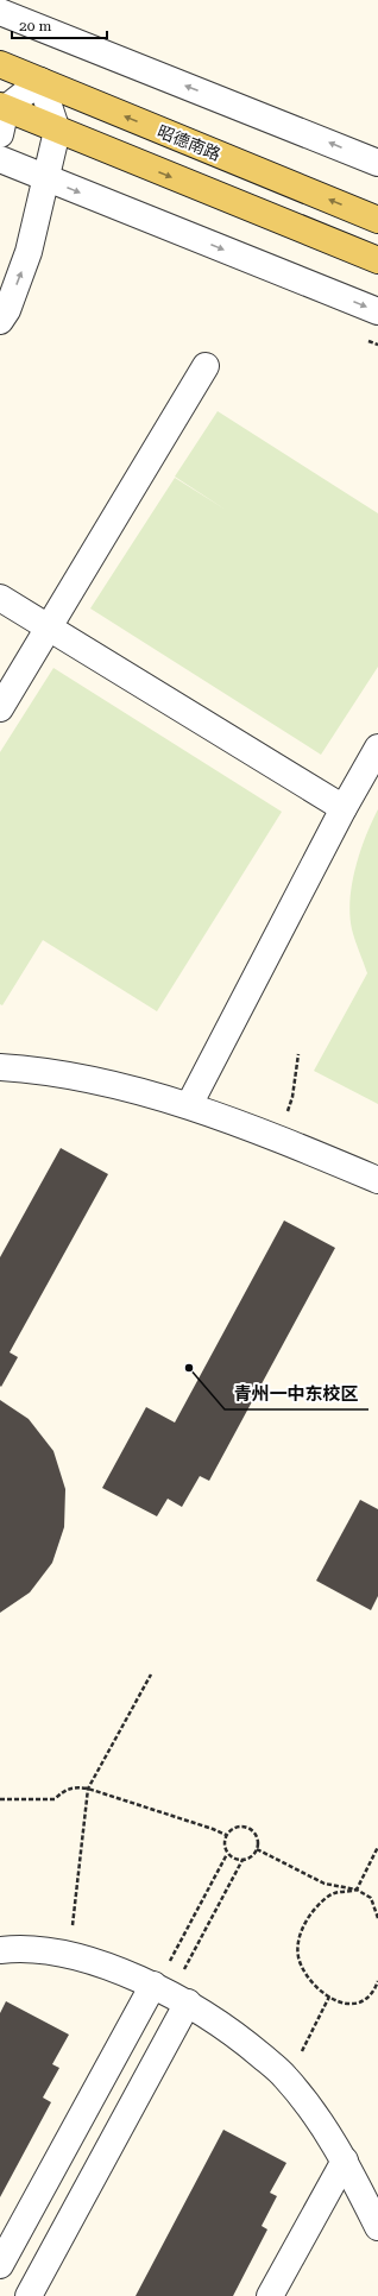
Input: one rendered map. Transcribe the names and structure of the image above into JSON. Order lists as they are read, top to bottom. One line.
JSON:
{"streets":{"main road":["昭德南路"]},"places":["青州一中东校区"],"scale_bar":"20 m"}
